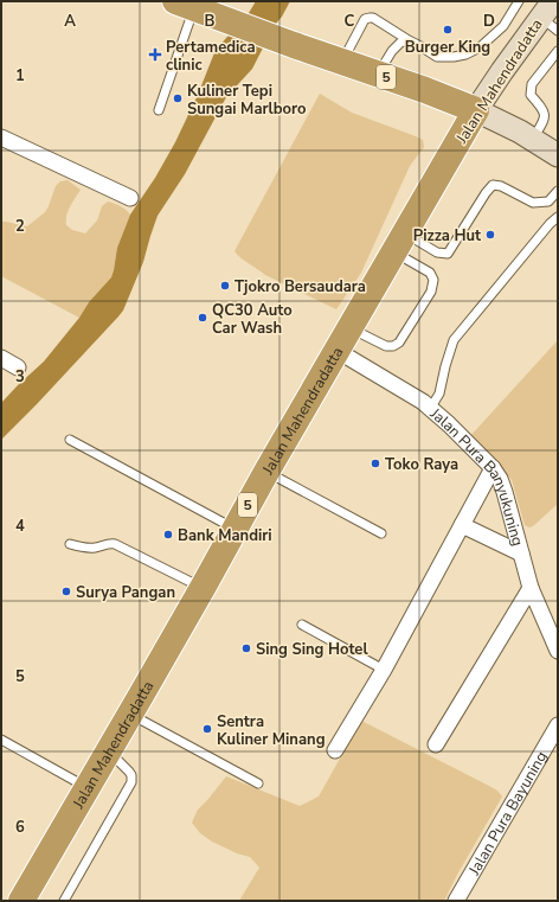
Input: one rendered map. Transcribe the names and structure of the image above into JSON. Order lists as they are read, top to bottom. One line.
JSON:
{"streets":{"highway":["5","Jalan Mahendradatta"],"street":["Jalan Pura Banyukuning","Jalan Pura Bayuning"]},"crossings":[["5","Jalan Mahendradatta"],["Jalan Mahendradatta","Jalan Pura Banyukuning"]],"places":{"other":["Burger King","Kuliner Tepi Sungai Marlboro","Pizza Hut","Tjokro Bersaudara","QC30 Auto Car Wash","Toko Raya","Bank Mandiri","Surya Pangan","Sing Sing Hotel","Sentra Kuliner Minang"],"health":["Pertamedica clinic"]},"grid":{"columns":["A","B","C","D"],"rows":["1","2","3","4","5","6"]}}
